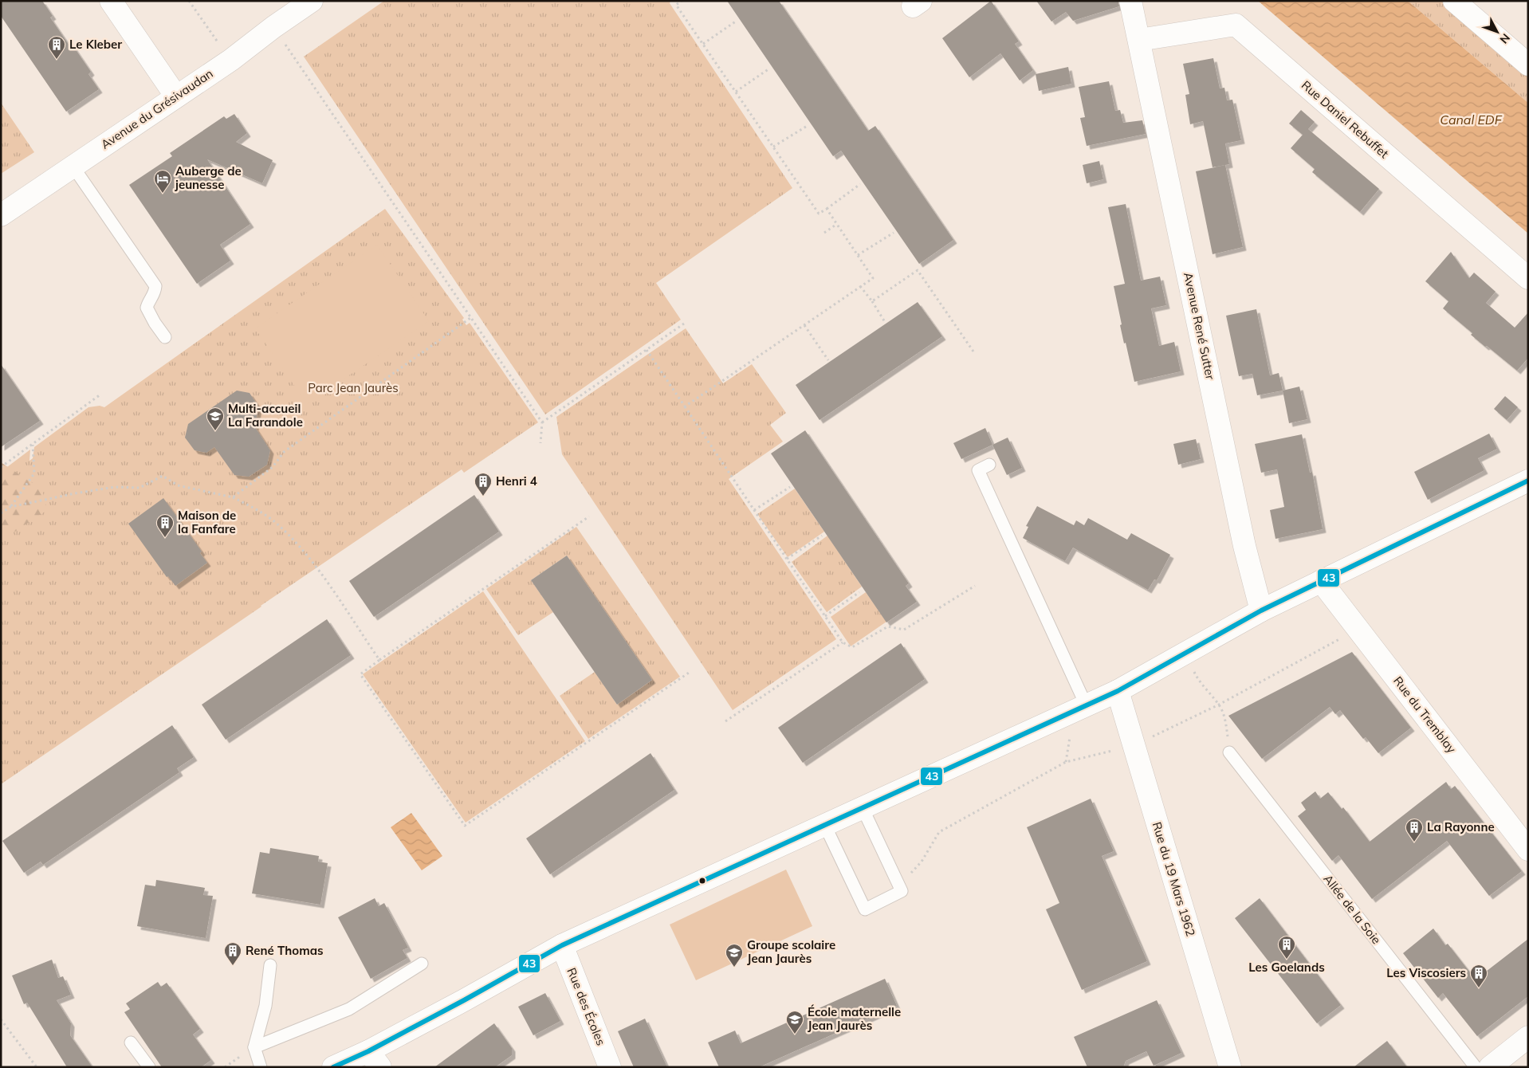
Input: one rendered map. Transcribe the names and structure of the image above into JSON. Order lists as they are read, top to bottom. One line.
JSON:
{"streets":{"street":["Avenue du Grésivaudan","Rue Daniel Rebuffet","Avenue René Sutter","Rue du Tremblay","Rue du 19 Mars 1962","Rue des Écoles"],"lane":["Allée de la Soie"]},"crossings":[["Rue Daniel Rebuffet","Avenue René Sutter"]],"water":["Canal EDF"],"parks":["Parc Jean Jaurès"],"places":{"building":["Le Kleber","Henri 4","Maison de la Fanfare","La Rayonne","Les Goelands","René Thomas","Les Viscosiers"],"hotel":["Auberge de jeunesse"],"school or university":["Multi-accueil La Farandole","Groupe scolaire Jean Jaurès","École maternelle Jean Jaurès"]},"lines":["transit line 43"],"north":"bottom right"}
